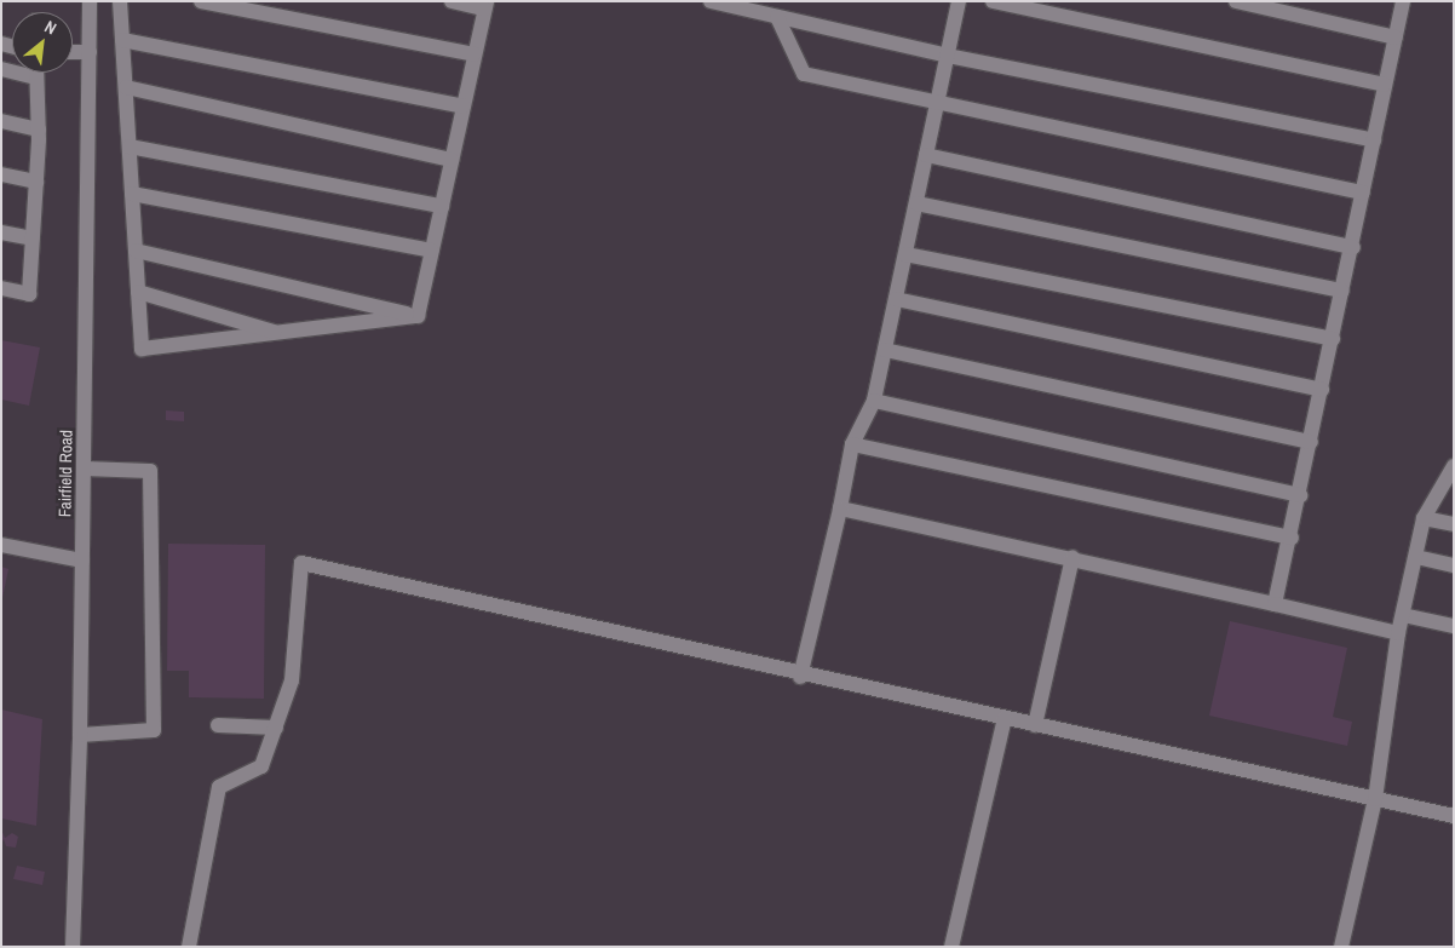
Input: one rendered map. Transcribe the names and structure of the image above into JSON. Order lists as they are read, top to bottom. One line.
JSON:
{"streets":{"street":["Fairfield Road"]},"north":"top right"}
